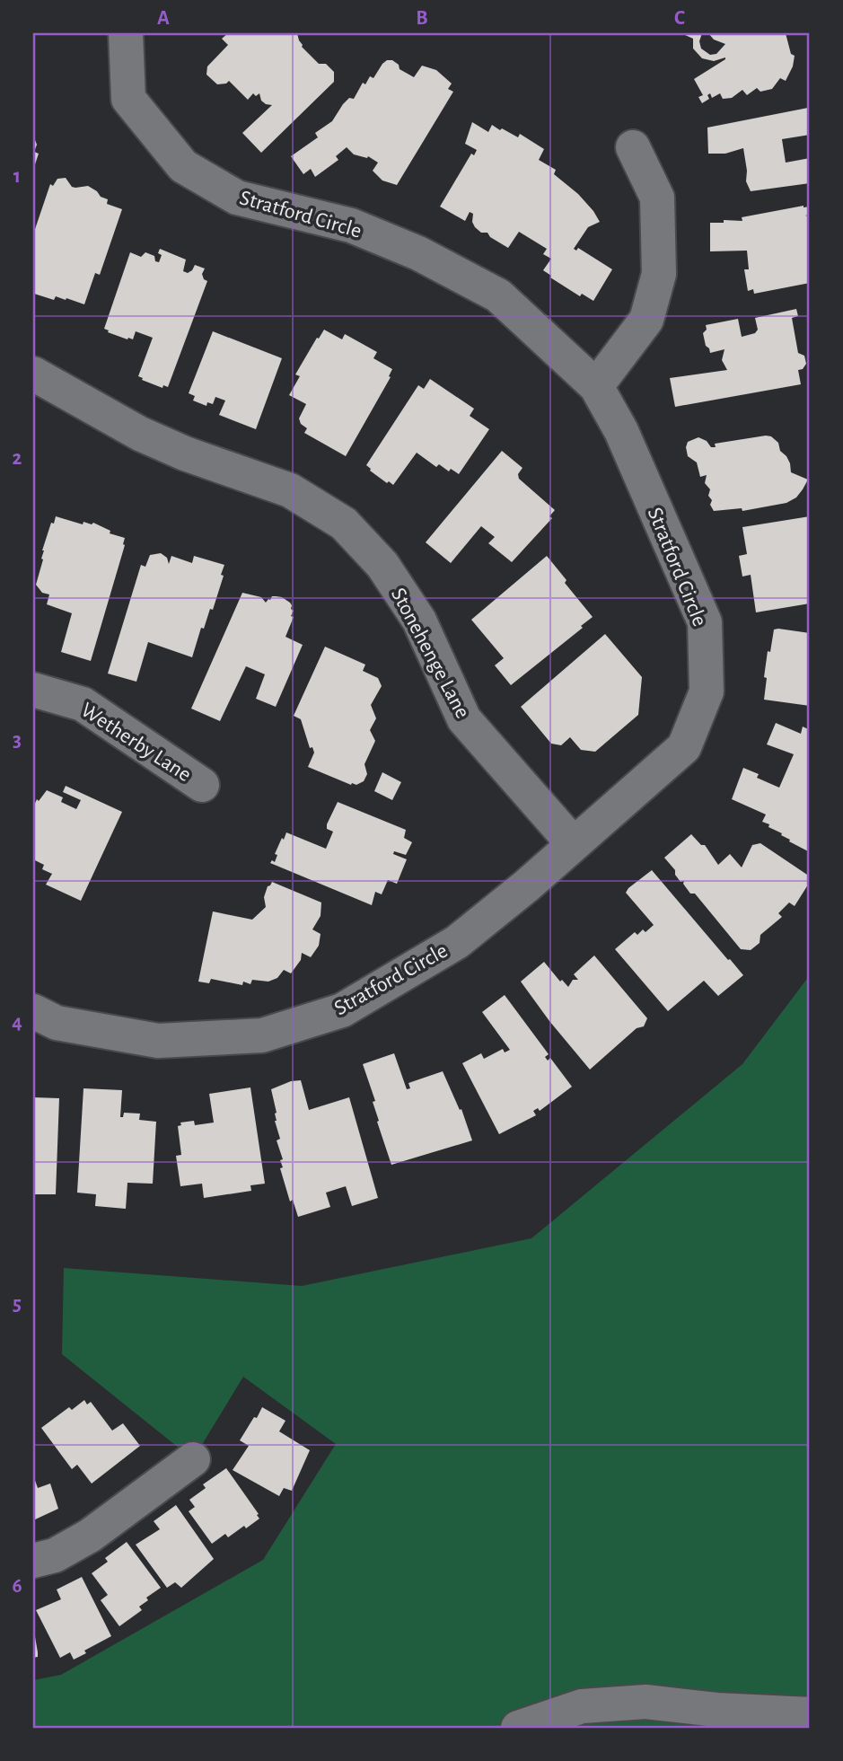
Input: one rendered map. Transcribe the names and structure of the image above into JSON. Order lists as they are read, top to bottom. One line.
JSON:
{"streets":{"street":["Stratford Circle","Stonehenge Lane","Wetherby Lane"]},"crossings":[["Stratford Circle","Stonehenge Lane"]],"grid":{"columns":["A","B","C"],"rows":["1","2","3","4","5","6"]}}
